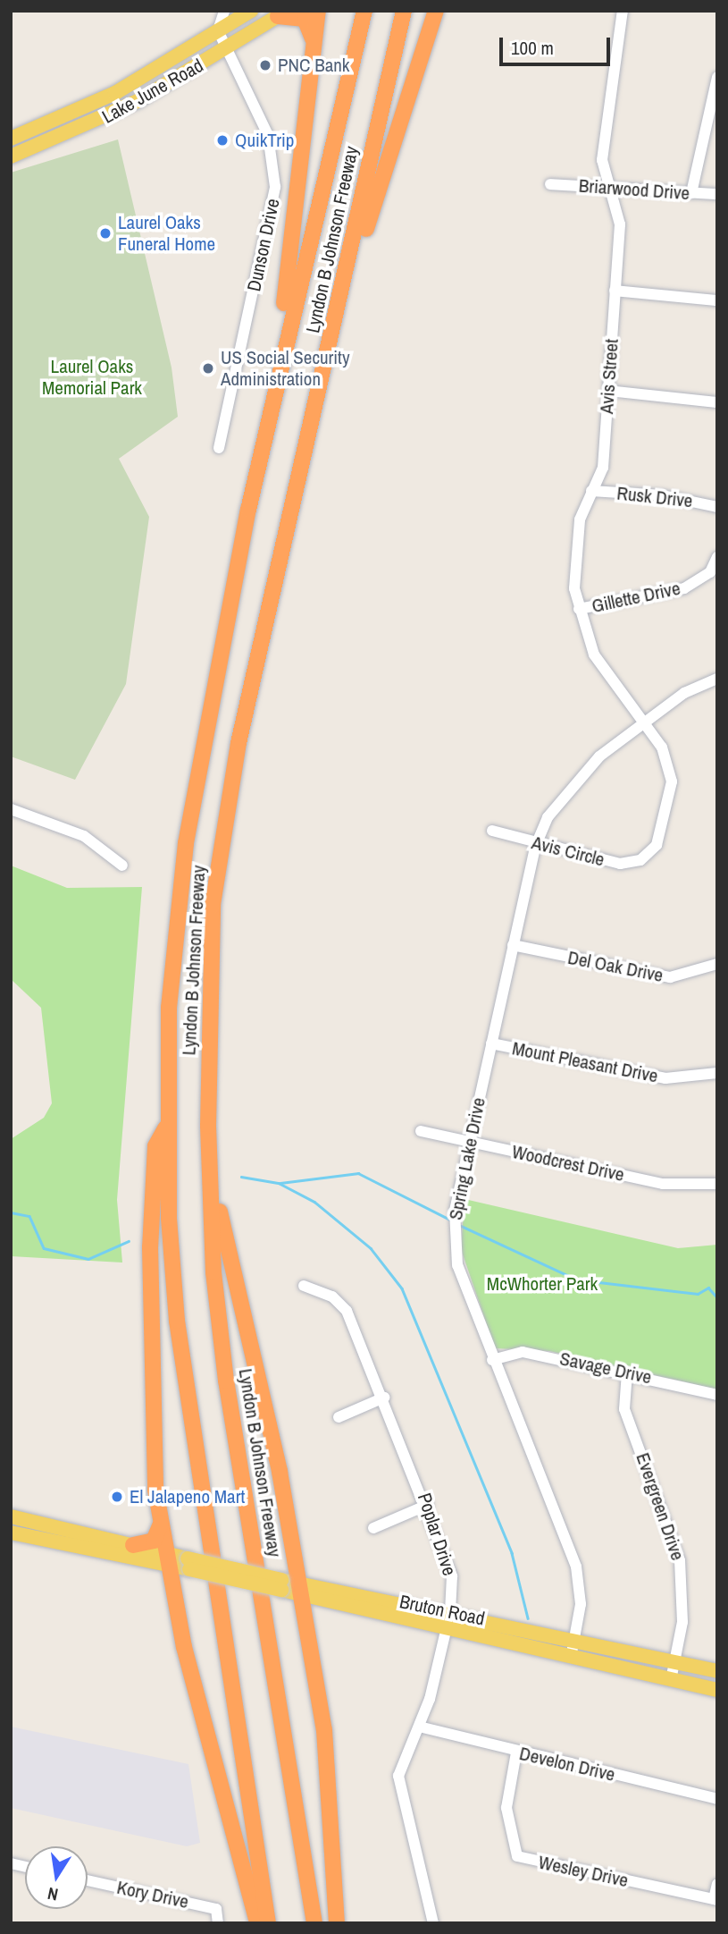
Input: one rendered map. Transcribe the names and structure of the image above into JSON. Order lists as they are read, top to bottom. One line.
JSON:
{"streets":{"highway":["Lyndon B Johnson Freeway"],"main road":["Lake June Road","Bruton Road"],"street":["Briarwood Drive","Dunson Drive","Avis Street","Rusk Drive","Gillette Drive","Avis Circle","Del Oak Drive","Mount Pleasant Drive","Spring Lake Drive","Woodcrest Drive","Savage Drive","Evergreen Drive","Poplar Drive","Develon Drive","Wesley Drive","Kory Drive"]},"crossings":[["Lake June Road","Dunson Drive"],["Briarwood Drive","Avis Street"],["Avis Street","Rusk Drive"],["Avis Street","Gillette Drive"],["Avis Street","Avis Circle"],["Avis Street","Spring Lake Drive"],["Avis Circle","Spring Lake Drive"],["Del Oak Drive","Spring Lake Drive"],["Mount Pleasant Drive","Spring Lake Drive"],["Spring Lake Drive","Woodcrest Drive"],["Spring Lake Drive","Savage Drive"],["Spring Lake Drive","Bruton Road"],["Savage Drive","Evergreen Drive"],["Evergreen Drive","Bruton Road"],["Poplar Drive","Bruton Road"],["Poplar Drive","Develon Drive"],["Develon Drive","Wesley Drive"]],"parks":["Laurel Oaks Memorial Park","McWhorter Park"],"places":["PNC Bank","QuikTrip","Laurel Oaks Funeral Home","US Social Security Administration","El Jalapeno Mart"],"scale_bar":"100 m","north":"bottom"}
